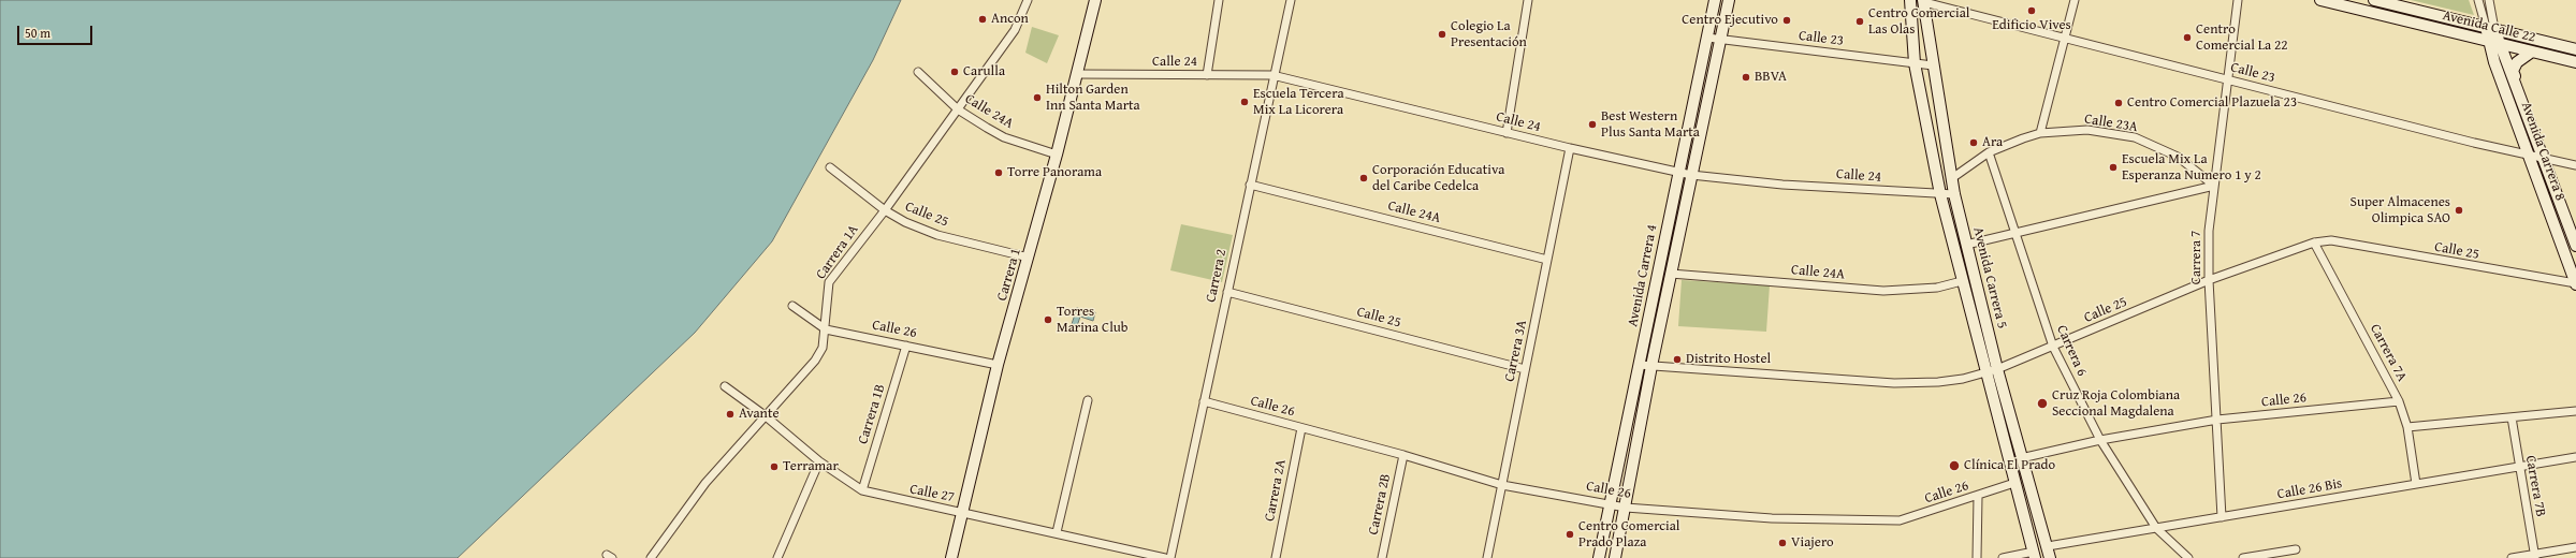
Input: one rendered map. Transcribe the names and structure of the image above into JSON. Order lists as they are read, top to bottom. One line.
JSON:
{"streets":{"street":["Avenida Calle 22","Calle 23","Calle 24","Calle 24A","Calle 23A","Avenida Carrera 8","Calle 25","Carrera 1A","Carrera 7","Carrera 1","Carrera 2","Avenida Carrera 4","Avenida Carrera 5","Calle 26","Carrera 3A","Carrera 6","Carrera 7A","Carrera 1B","Carrera 7B","Calle 26 Bis","Carrera 2A","Calle 27","Carrera 2B"]},"crossings":[["Avenida Calle 22","Avenida Carrera 8"],["Calle 23","Avenida Carrera 8"],["Calle 23","Carrera 7"],["Calle 23","Avenida Carrera 4"],["Calle 23","Avenida Carrera 5"],["Calle 24","Carrera 1"],["Calle 24","Carrera 2"],["Calle 24","Avenida Carrera 4"],["Calle 24","Avenida Carrera 5"],["Calle 24","Carrera 3A"],["Calle 24A","Carrera 1A"],["Calle 24A","Carrera 1"],["Calle 24A","Carrera 2"],["Calle 24A","Avenida Carrera 4"],["Calle 24A","Avenida Carrera 5"],["Calle 24A","Carrera 3A"],["Calle 23A","Carrera 7"],["Calle 23A","Avenida Carrera 5"],["Calle 23A","Carrera 6"],["Avenida Carrera 8","Calle 25"],["Calle 25","Carrera 1A"],["Calle 25","Carrera 7"],["Calle 25","Carrera 1"],["Calle 25","Carrera 2"],["Calle 25","Avenida Carrera 4"],["Calle 25","Avenida Carrera 5"],["Calle 25","Carrera 3A"],["Calle 25","Carrera 6"],["Calle 25","Carrera 7A"],["Carrera 1A","Calle 26"],["Carrera 1A","Calle 27"],["Carrera 7","Calle 26"],["Carrera 7","Calle 26 Bis"],["Carrera 1","Calle 26"],["Carrera 1","Calle 27"],["Carrera 2","Calle 26"],["Avenida Carrera 4","Calle 26"],["Avenida Carrera 5","Calle 26"],["Avenida Carrera 5","Calle 26 Bis"],["Calle 26","Carrera 3A"],["Calle 26","Carrera 6"],["Calle 26","Carrera 7A"],["Calle 26","Carrera 1B"],["Calle 26","Carrera 2A"],["Calle 26","Carrera 2B"],["Carrera 6","Calle 26 Bis"],["Carrera 7A","Calle 26 Bis"],["Carrera 1B","Calle 27"],["Carrera 7B","Calle 26 Bis"]],"places":["Edificio Vives","Ancon","Centro Ejecutivo","Centro Comercial Las Olas","Colegio La Presentación","Centro Comercial La 22","Carulla","BBVA","Hilton Garden Inn Santa Marta","Escuela Tercera Mix La Licorera","Centro Comercial Plazuela 23","Best Western Plus Santa Marta","Ara","Escuela Mix La Esperanza Numero 1 y 2","Torre Panorama","Corporación Educativa del Caribe Cedelca","Super Almacenes Olimpica SAO","Torres Marina Club","Distrito Hostel","Cruz Roja Colombiana Seccional Magdalena","Avante","Clínica El Prado","Terramar","Centro Comercial Prado Plaza","Viajero"],"scale_bar":"50 m"}
